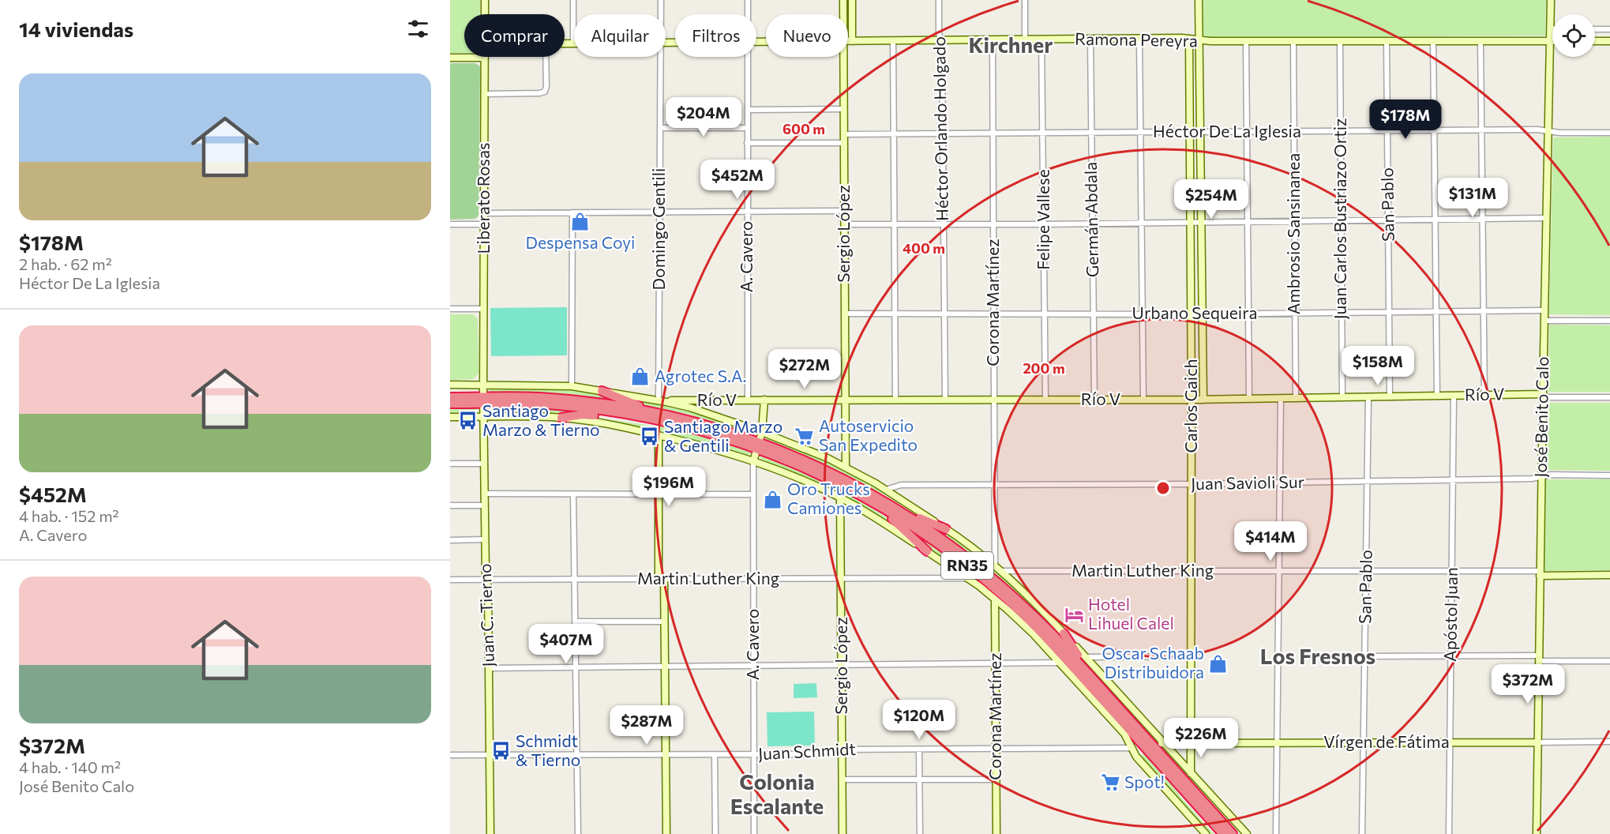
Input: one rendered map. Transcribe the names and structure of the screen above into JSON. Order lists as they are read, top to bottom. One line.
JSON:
{"streets":{"highway":["RN35"],"street":["Ramona Pereyra","Héctor Orlando Holgado","Héctor De La Iglesia","Liberato Rosas","San Pablo","Juan Carlos Bustriazo Ortiz","Felipe Vallese","Germán Abdala","Domingo Gentili","Sergio López","Ambrosio Sansinanea","A. Cavero","Corona Martínez","Urbano Sequeira","Río V","Carlos Gaich","José Benito Calo","Juan Savioli Sur","Martin Luther King","Apóstol Juan","Juan C. Tierno","Vírgen de Fátima","Juan Schmidt"]},"crossings":[["Ramona Pereyra","Héctor Orlando Holgado"],["Ramona Pereyra","San Pablo"],["Ramona Pereyra","Juan Carlos Bustriazo Ortiz"],["Ramona Pereyra","Felipe Vallese"],["Ramona Pereyra","Germán Abdala"],["Ramona Pereyra","Ambrosio Sansinanea"],["Ramona Pereyra","Corona Martínez"],["Ramona Pereyra","Carlos Gaich"],["Ramona Pereyra","José Benito Calo"],["Héctor Orlando Holgado","Héctor De La Iglesia"],["Héctor Orlando Holgado","Urbano Sequeira"],["Héctor Orlando Holgado","Río V"],["Héctor De La Iglesia","San Pablo"],["Héctor De La Iglesia","Juan Carlos Bustriazo Ortiz"],["Héctor De La Iglesia","Felipe Vallese"],["Héctor De La Iglesia","Germán Abdala"],["Héctor De La Iglesia","Sergio López"],["Héctor De La Iglesia","Ambrosio Sansinanea"],["Héctor De La Iglesia","Corona Martínez"],["Héctor De La Iglesia","Carlos Gaich"],["Héctor De La Iglesia","José Benito Calo"],["Liberato Rosas","RN35"],["Liberato Rosas","Juan C. Tierno"],["San Pablo","Urbano Sequeira"],["San Pablo","Río V"],["San Pablo","Juan Savioli Sur"],["San Pablo","Martin Luther King"],["San Pablo","Vírgen de Fátima"],["Juan Carlos Bustriazo Ortiz","Urbano Sequeira"],["Juan Carlos Bustriazo Ortiz","Río V"],["Felipe Vallese","Urbano Sequeira"],["Felipe Vallese","Río V"],["Germán Abdala","Urbano Sequeira"],["Germán Abdala","Río V"],["Domingo Gentili","Río V"],["Sergio López","Urbano Sequeira"],["Sergio López","Río V"],["Sergio López","Martin Luther King"],["Sergio López","Juan Schmidt"],["Ambrosio Sansinanea","Urbano Sequeira"],["Ambrosio Sansinanea","Río V"],["A. Cavero","Río V"],["A. Cavero","RN35"],["A. Cavero","Martin Luther King"],["A. Cavero","Juan Schmidt"],["Corona Martínez","Urbano Sequeira"],["Corona Martínez","Río V"],["Corona Martínez","Juan Savioli Sur"],["Corona Martínez","Juan Schmidt"],["Urbano Sequeira","Carlos Gaich"],["Urbano Sequeira","José Benito Calo"],["Río V","Carlos Gaich"],["Río V","José Benito Calo"],["Río V","Apóstol Juan"],["Carlos Gaich","Juan Savioli Sur"],["Carlos Gaich","Martin Luther King"],["Carlos Gaich","Vírgen de Fátima"],["José Benito Calo","Juan Savioli Sur"],["José Benito Calo","Martin Luther King"],["José Benito Calo","Vírgen de Fátima"],["Juan Savioli Sur","Apóstol Juan"],["RN35","Juan C. Tierno"],["RN35","Juan Schmidt"],["Martin Luther King","Apóstol Juan"],["Martin Luther King","Juan C. Tierno"],["Apóstol Juan","Vírgen de Fátima"],["Juan C. Tierno","Juan Schmidt"],["Vírgen de Fátima","Juan Schmidt"]],"districts":["Kirchner","Los Fresnos","Colonia Escalante"],"places":{"shop":["Despensa Coyi","Agrotec S.A.","Oro Trucks Camiones","Oscar Schaab Distribuidora"],"bus stop":["Santiago Marzo & Tierno","Santiago Marzo & Gentili","Schmidt & Tierno"],"supermarket":["Autoservicio San Expedito","Spot!"],"hotel":["Hotel Lihuel Calel"]},"page":{"heading":"14 viviendas","chip":["Comprar","Alquilar","Filtros","Nuevo"],"list":[{"name":"$178M","note":"2 hab. · 62 m² · Héctor De La Iglesia"},{"name":"$452M","note":"4 hab. · 152 m² · A. Cavero"},{"name":"$372M","note":"4 hab. · 140 m² · José Benito Calo"}],"price":["$204M","$178M","$452M","$131M","$254M","$158M","$272M","$196M","$414M","$407M","$372M","$120M","$287M","$226M"]},"rings":["600 m","400 m","200 m"]}
